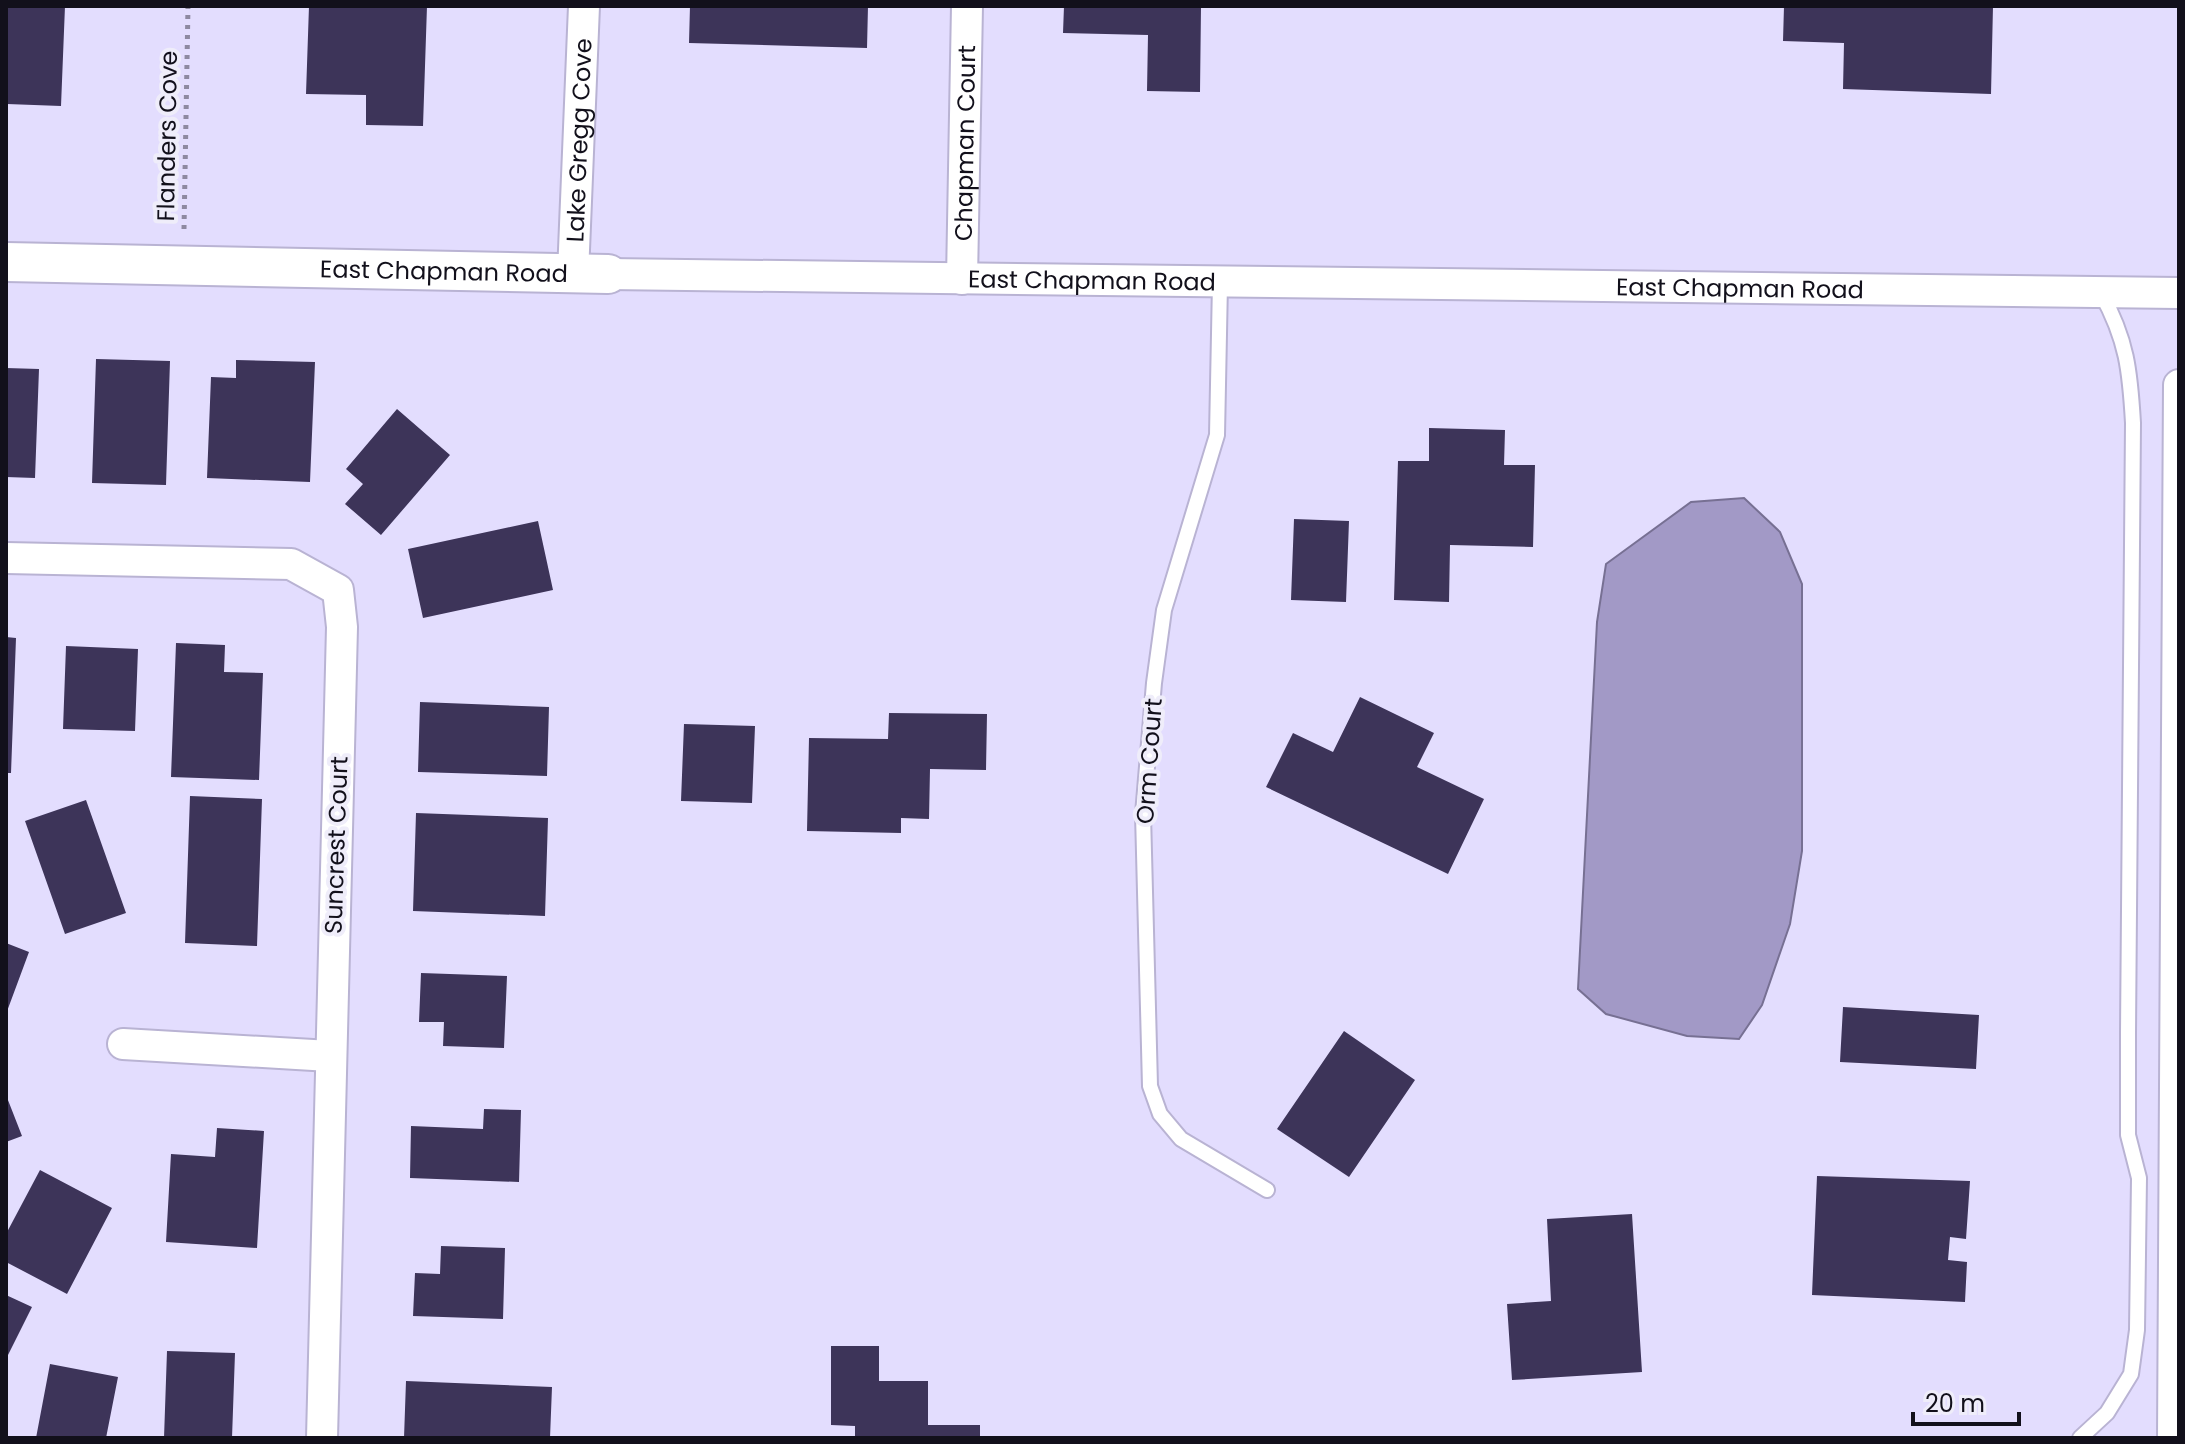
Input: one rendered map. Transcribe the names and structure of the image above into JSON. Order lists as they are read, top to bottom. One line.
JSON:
{"streets":{"street":["Lake Gregg Cove","Chapman Court","East Chapman Road","Suncrest Court"],"lane":["Orm Court"],"path":["Flanders Cove"]},"crossings":[["Flanders Cove","East Chapman Road"],["Lake Gregg Cove","East Chapman Road"],["Chapman Court","East Chapman Road"],["East Chapman Road","Orm Court"]],"scale_bar":"20 m"}
